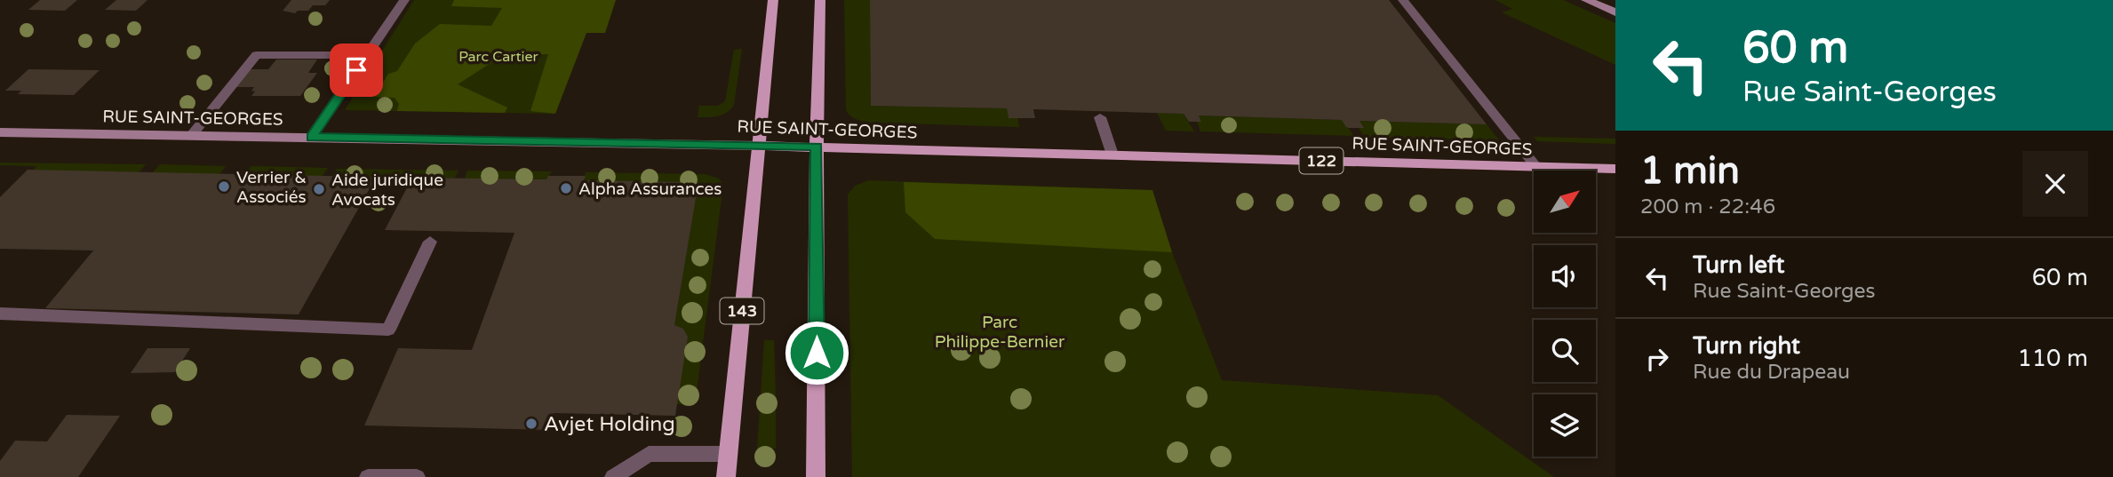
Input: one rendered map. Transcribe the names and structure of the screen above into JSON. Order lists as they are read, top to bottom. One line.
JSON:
{"streets":{"main road":["RUE SAINT-GEORGES","122","143"]},"crossings":[["RUE SAINT-GEORGES","143"]],"parks":["Parc Cartier","Parc Philippe-Bernier"],"places":["Verrier & Associés","Alpha Assurances","Aide juridique Avocats","Avjet Holding"],"north":"top right","page":{"turn":["60 m","Rue Saint-Georges"],"heading":["1 min","200 m · 22:46"],"list":[{"name":"Turn left","note":"Rue Saint-Georges","value":"60 m"},{"name":"Turn right","note":"Rue du Drapeau","value":"110 m"}]}}
